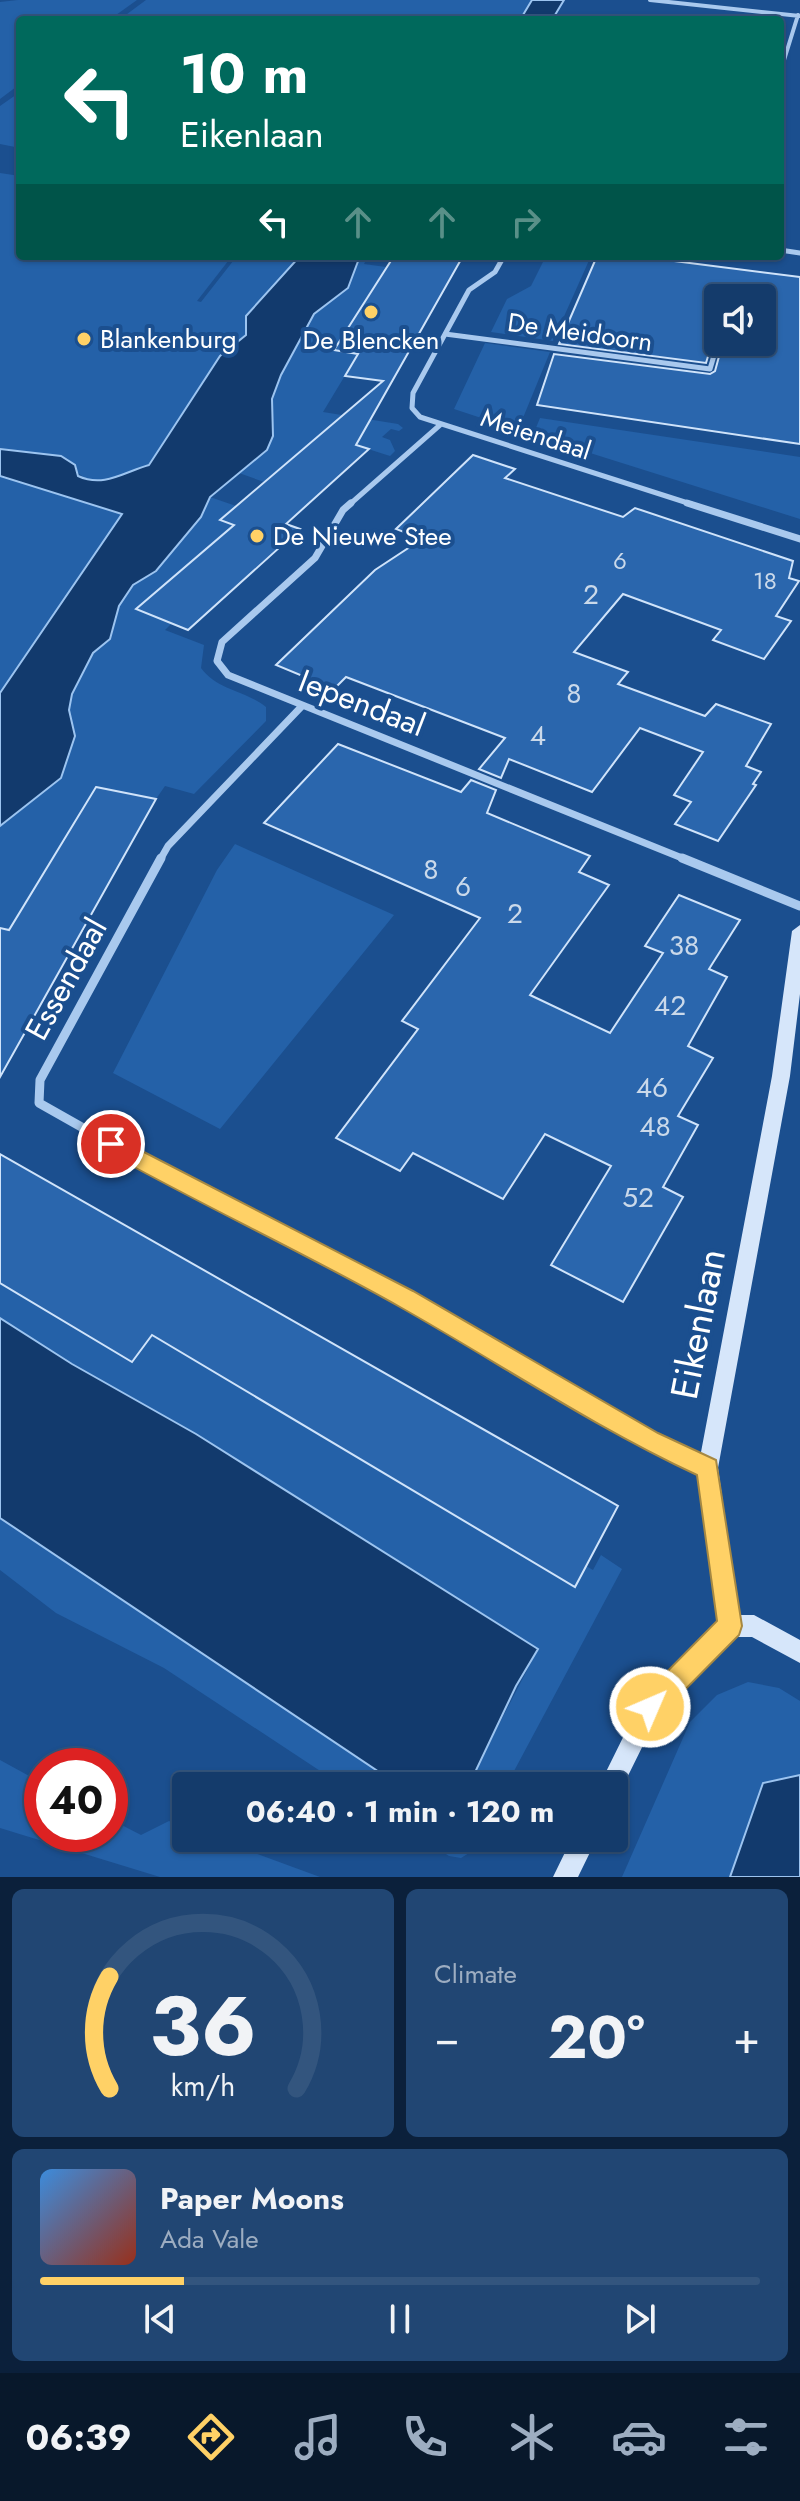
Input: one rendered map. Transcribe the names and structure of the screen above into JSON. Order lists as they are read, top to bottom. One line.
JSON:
{"streets":{"street":["De Meidoorn","Meiendaal","Iependaal","Essendaal","Eikenlaan"]},"crossings":[["De Meidoorn","Meiendaal"],["Meiendaal","Iependaal"],["Iependaal","Essendaal"],["Essendaal","Eikenlaan"]],"places":["De Blencken","Blankenburg","De Nieuwe Stee"],"house_numbers":["6","18","2","8","4","8","6","2","38","42","46","48","52"],"page":{"turn":["10 m","Eikenlaan"],"limit":"40","trip":"06:40 · 1 min · 120 m","tile":"Climate","heat":["−","20°","+"],"song":["Paper Moons","Ada Vale"],"tabs":"06:39","gauge":["36","km/h"]}}
